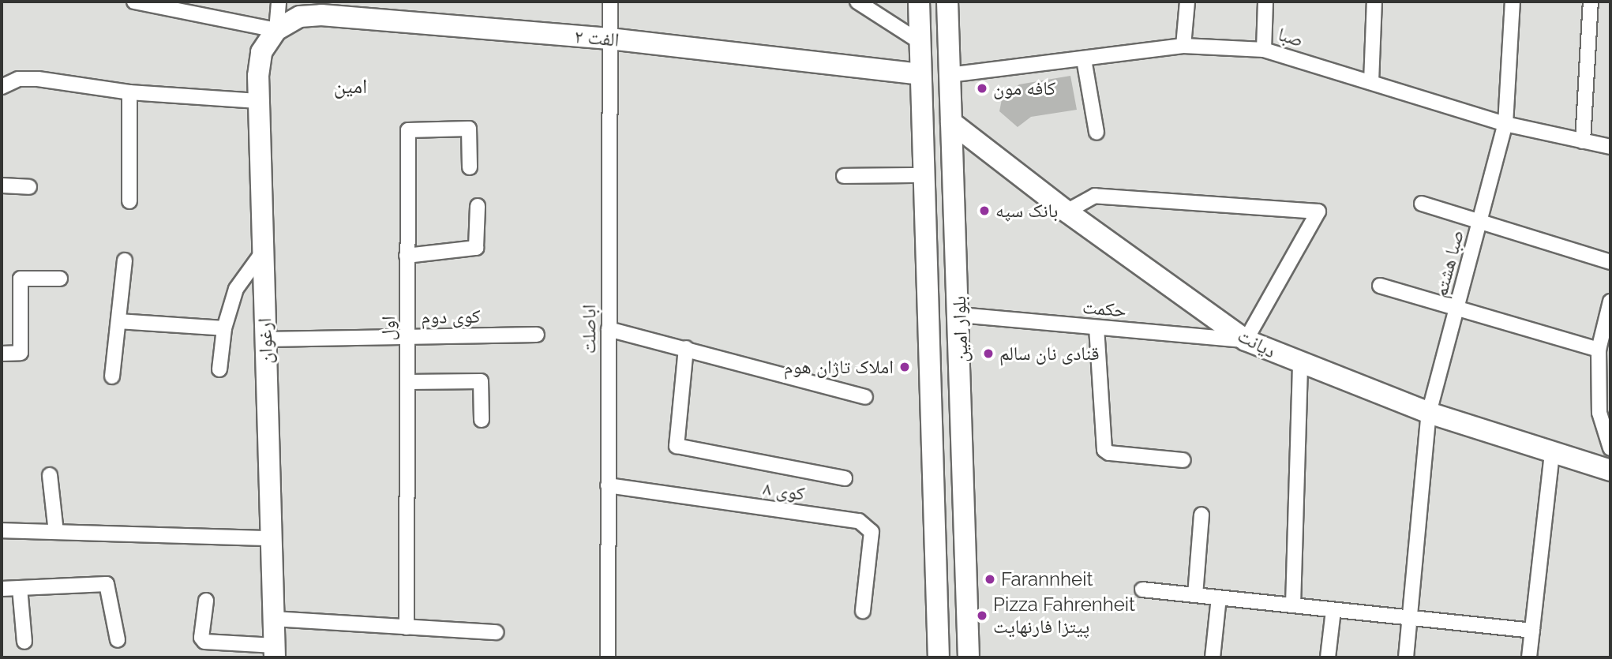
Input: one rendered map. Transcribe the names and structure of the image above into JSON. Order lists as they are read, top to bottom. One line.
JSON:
{"streets":{"street":["صبا","الفت ۲","صبا هشتم","حکمت","کوی دوم","اول","اباصلت","بلوار امین","ارغوان","دیانت","کوی ۸"]},"crossings":[["صبا","صبا هشتم"],["صبا","بلوار امین"],["الفت ۲","اباصلت"],["الفت ۲","بلوار امین"],["الفت ۲","ارغوان"],["صبا هشتم","دیانت"],["حکمت","بلوار امین"],["حکمت","دیانت"],["کوی دوم","اول"],["کوی دوم","ارغوان"],["اباصلت","کوی ۸"],["بلوار امین","دیانت"]],"districts":["امین"],"places":["کافه مون","بانک سپه","قنادی نان سالم","املاک تاژان هوم","Farannheit","Pizza Fahrenheit پیتزا فارنهایت"]}
